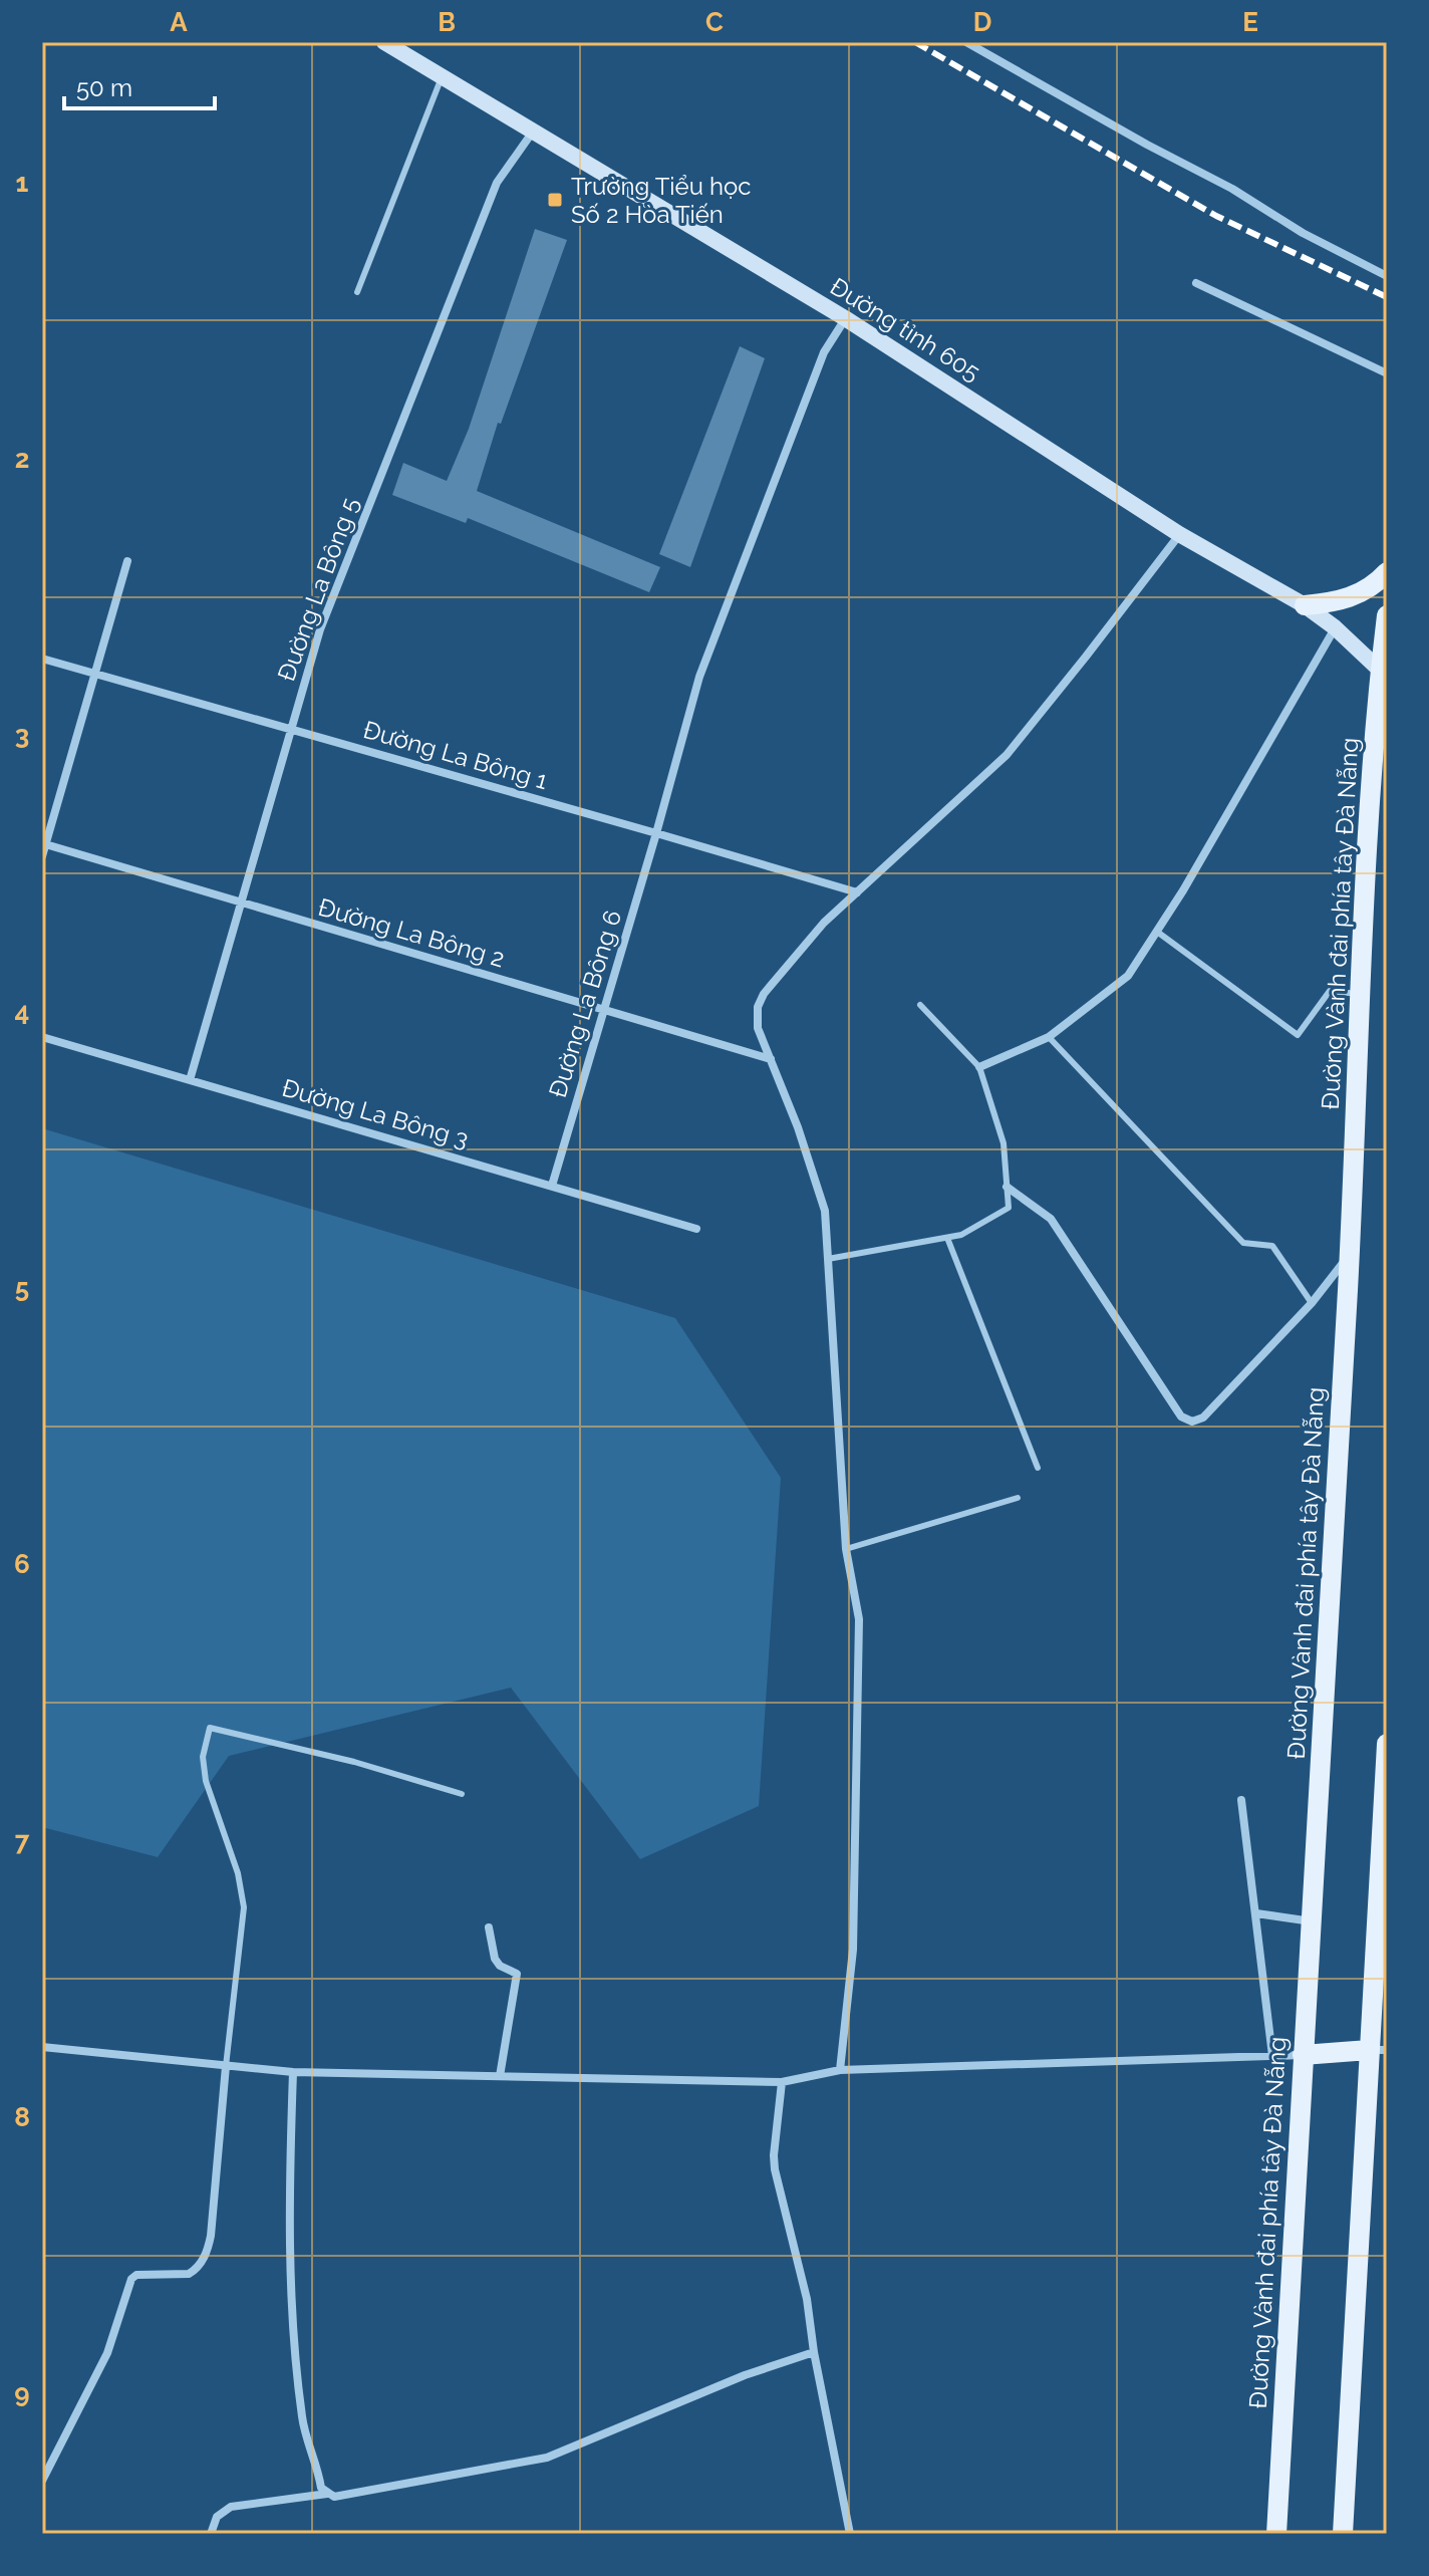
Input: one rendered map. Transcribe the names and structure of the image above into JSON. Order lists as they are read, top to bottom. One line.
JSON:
{"streets":{"main road":["Đường tỉnh 605","Đường Vành đai phía tây Đà Nẵng"],"street":["Đường La Bông 5","Đường La Bông 1","Đường La Bông 2","Đường La Bông 6","Đường La Bông 3"]},"crossings":[["Đường tỉnh 605","Đường La Bông 5"],["Đường tỉnh 605","Đường Vành đai phía tây Đà Nẵng"],["Đường tỉnh 605","Đường La Bông 6"],["Đường La Bông 5","Đường La Bông 1"],["Đường La Bông 5","Đường La Bông 2"],["Đường La Bông 5","Đường La Bông 3"],["Đường La Bông 1","Đường La Bông 6"],["Đường La Bông 2","Đường La Bông 6"],["Đường La Bông 6","Đường La Bông 3"]],"places":{"transit":["Trường Tiểu học Số 2 Hòa Tiến"]},"scale_bar":"50 m","grid":{"columns":["A","B","C","D","E"],"rows":["1","2","3","4","5","6","7","8","9"]}}
